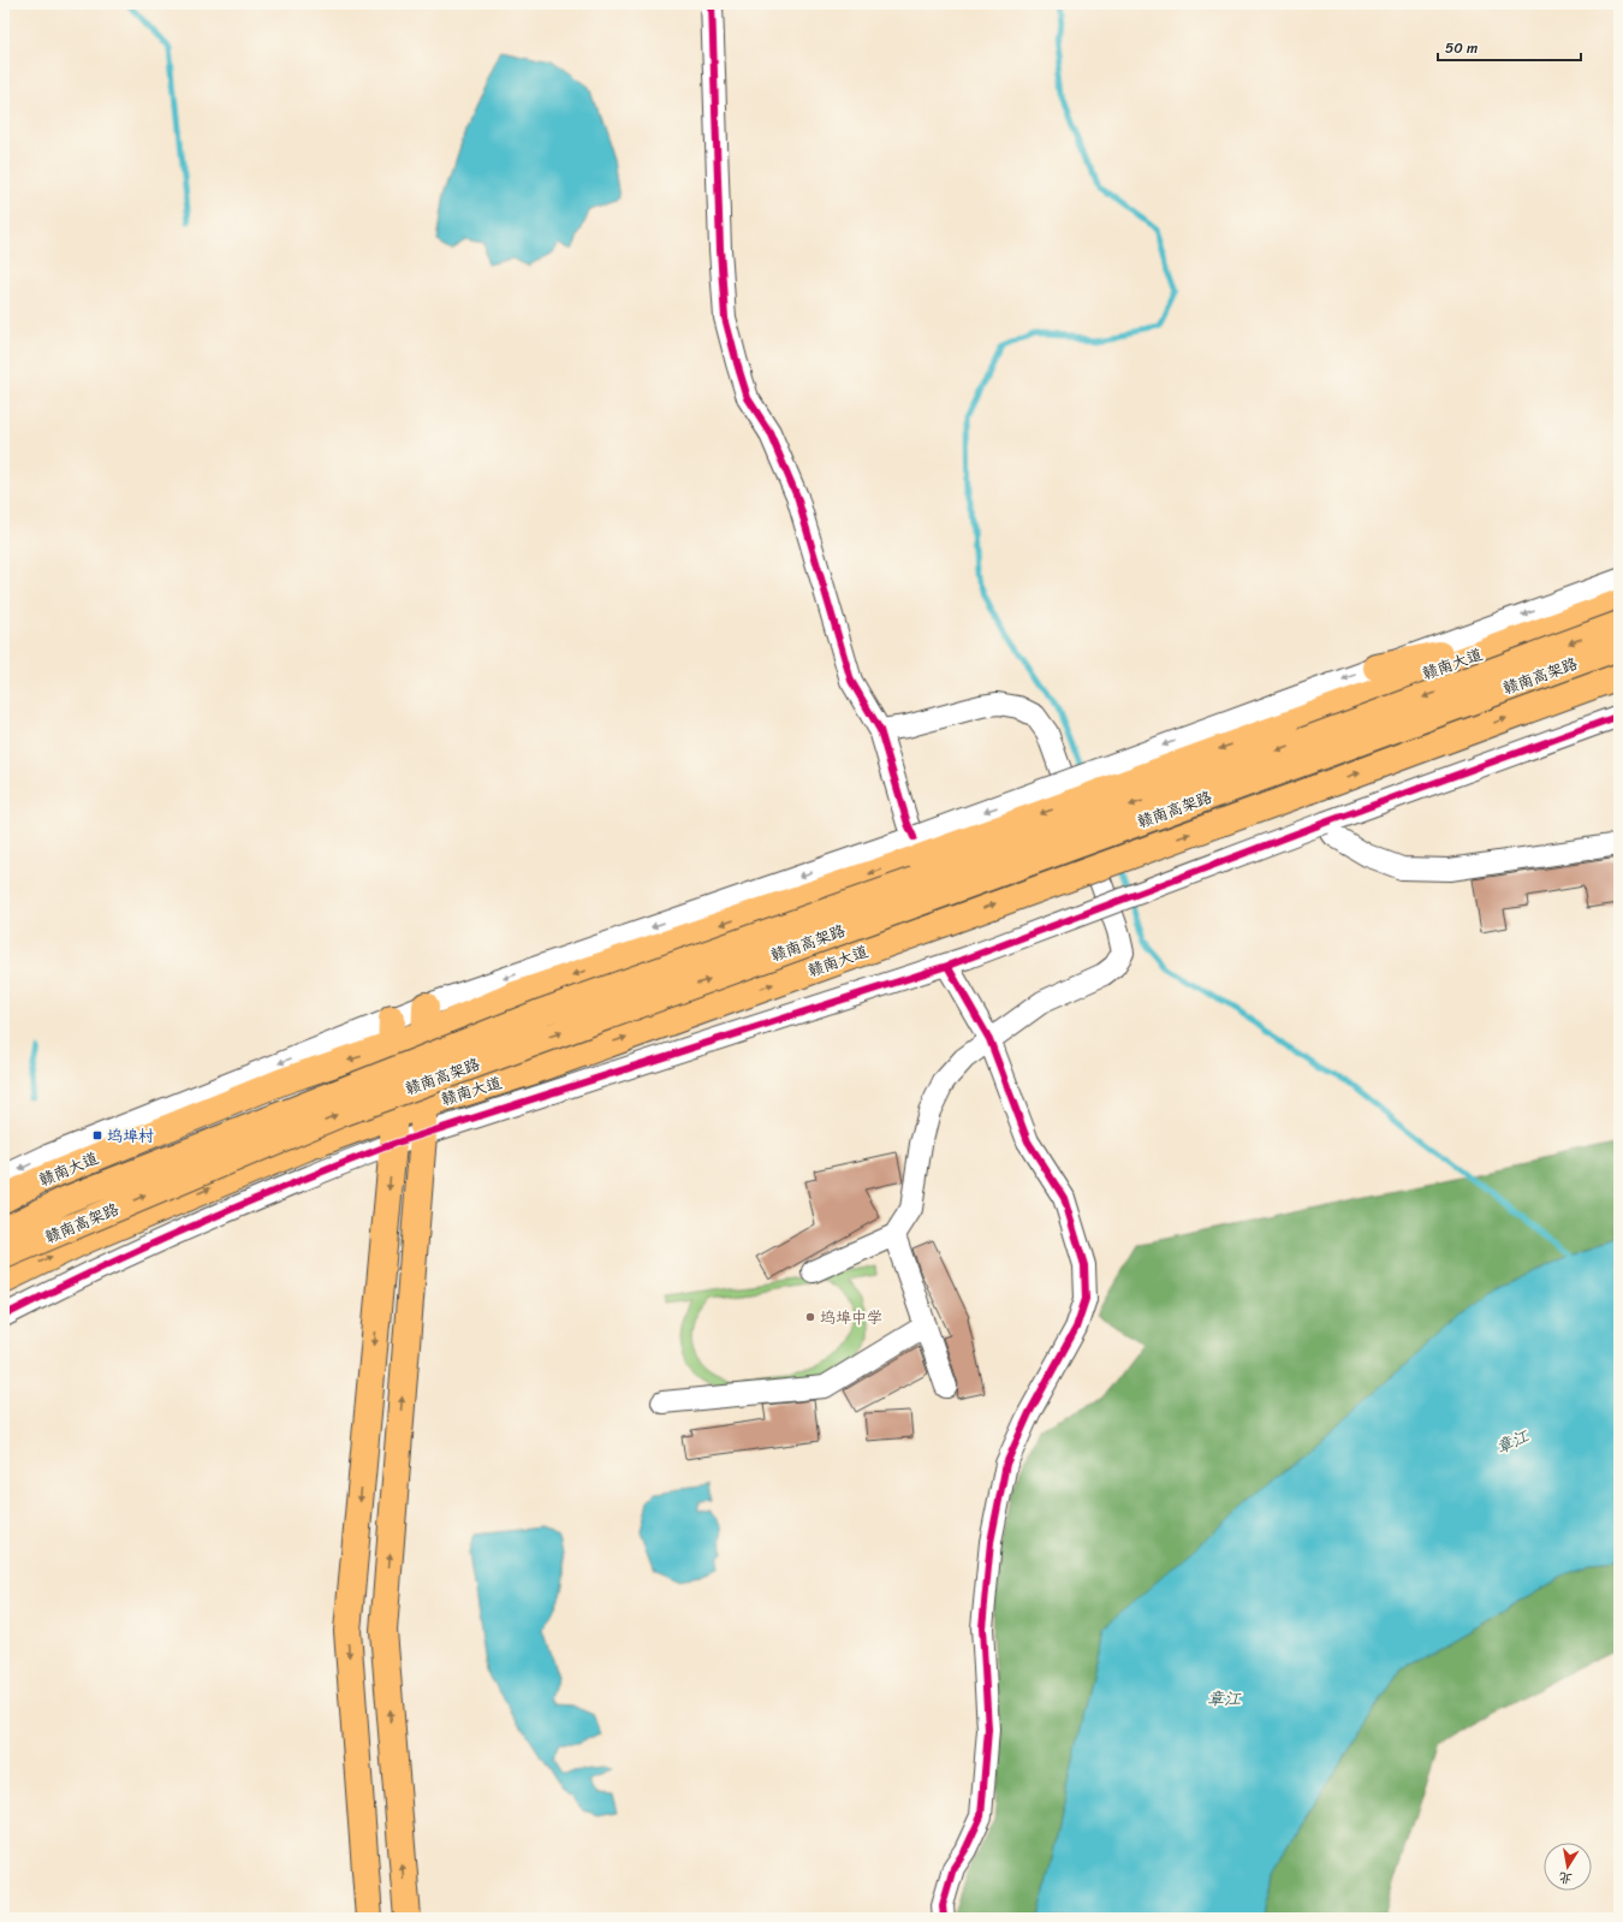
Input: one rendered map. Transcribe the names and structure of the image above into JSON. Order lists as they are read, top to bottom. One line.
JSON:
{"streets":{"main road":["赣南大道","赣南高架路"]},"water":["章江"],"places":{"transit":["坞埠村"],"other":["坞埠中学"]},"scale_bar":"50 m","north":"bottom"}
